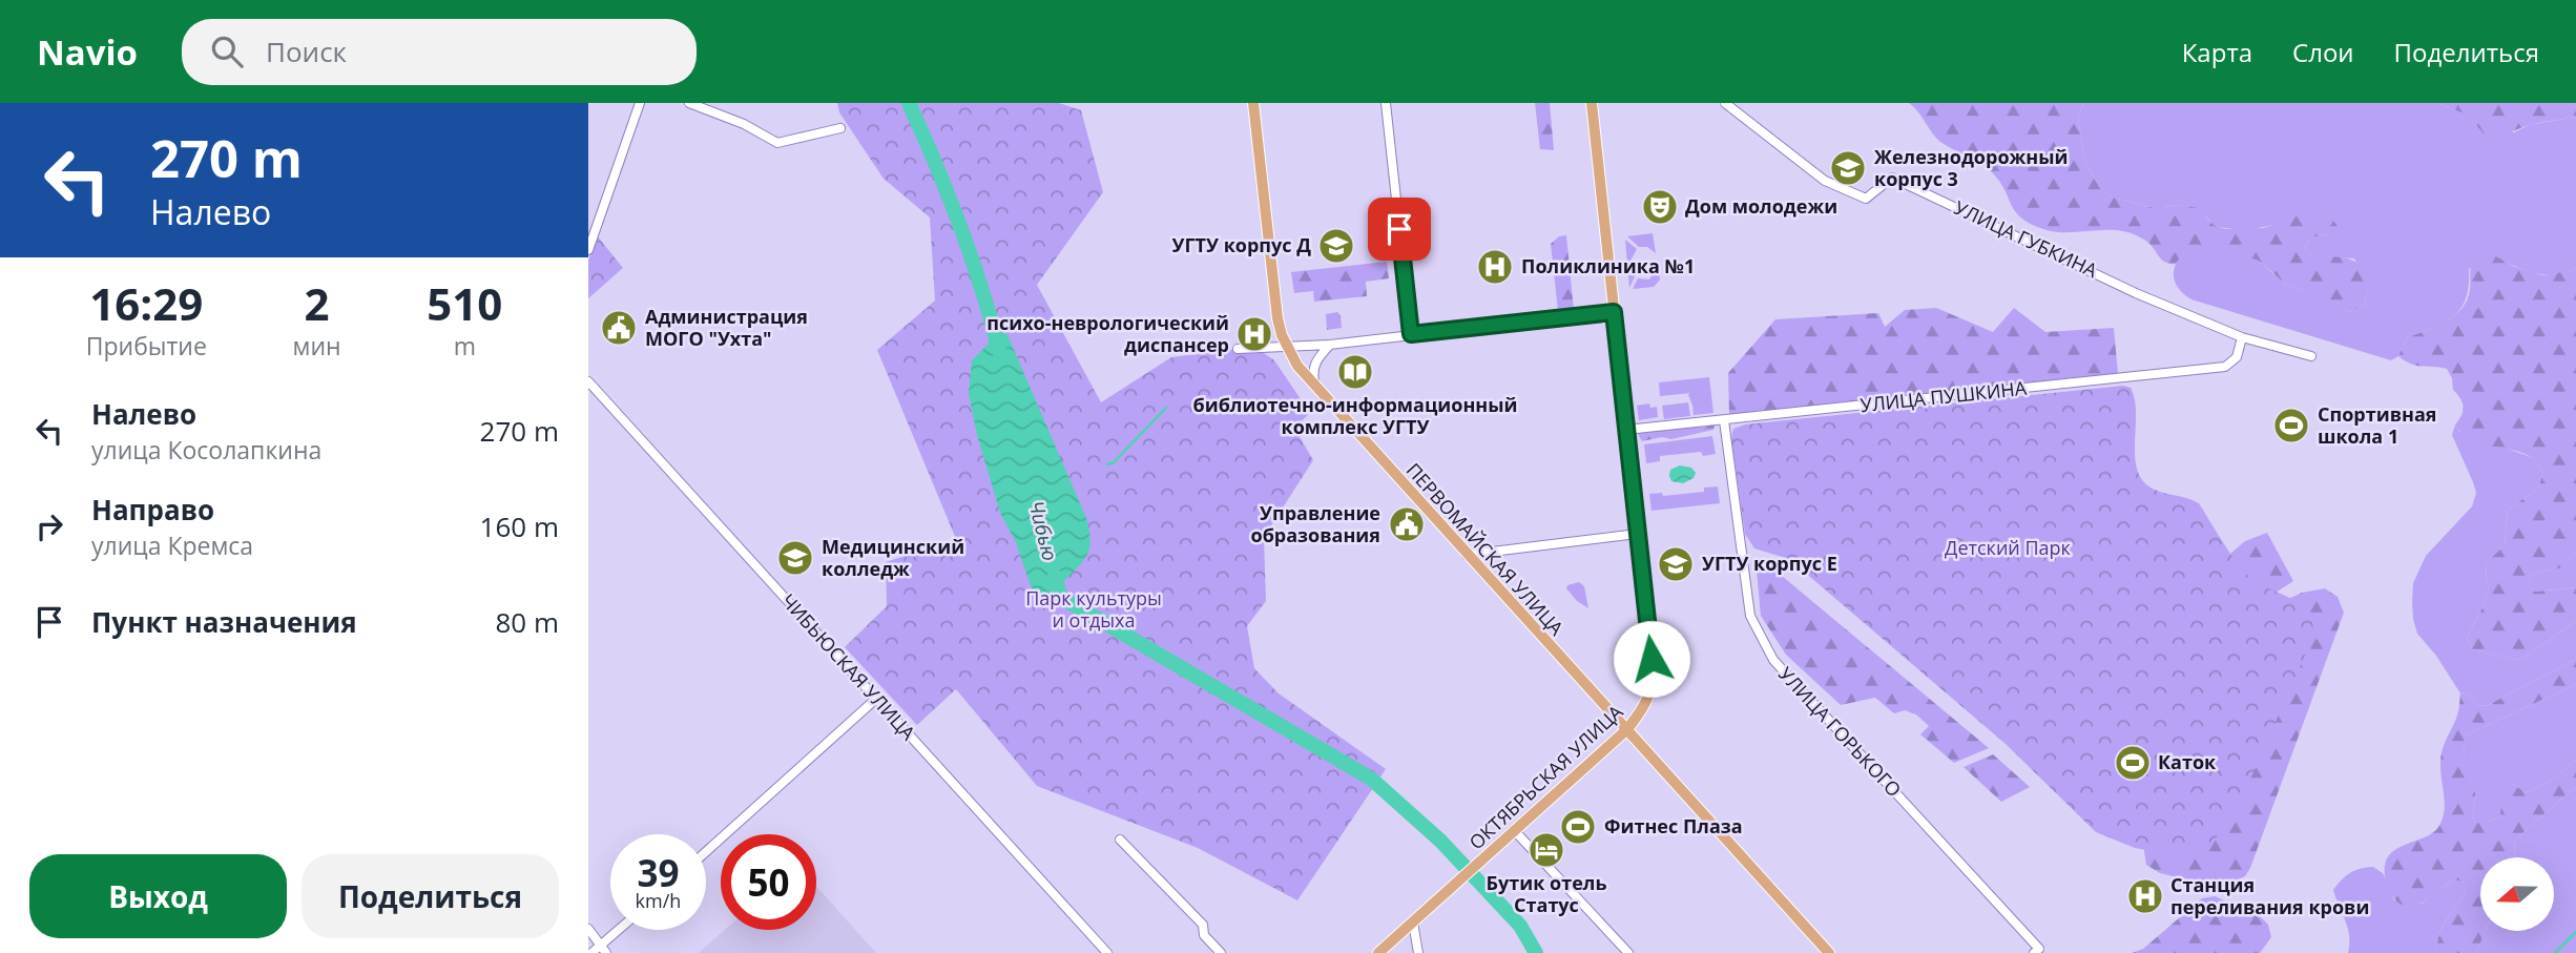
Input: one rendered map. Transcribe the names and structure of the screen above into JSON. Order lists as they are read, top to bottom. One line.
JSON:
{"streets":{"main road":["ПЕРВОМАЙСКАЯ УЛИЦА","ОКТЯБРЬСКАЯ УЛИЦА"],"street":["УЛИЦА ГУБКИНА","УЛИЦА ПУШКИНА","ЧИБЬЮСКАЯ УЛИЦА","УЛИЦА ГОРЬКОГО"]},"crossings":[["УЛИЦА ГУБКИНА","УЛИЦА ПУШКИНА"],["УЛИЦА ПУШКИНА","УЛИЦА ГОРЬКОГО"],["УЛИЦА ПУШКИНА","ОКТЯБРЬСКАЯ УЛИЦА"],["ПЕРВОМАЙСКАЯ УЛИЦА","ОКТЯБРЬСКАЯ УЛИЦА"]],"water":["Чибью"],"parks":["Детский Парк","Парк культуры и отдыха"],"places":{"school or university":["Железнодорожный корпус 3","УГТУ корпус Д","Медицинский колледж","УГТУ корпус Е"],"theatre":["Дом молодежи"],"hospital":["Поликлиника №1","психо-неврологический диспансер","Станция переливания крови"],"public building":["Администрация МОГО \"Ухта\"","Управление образования"],"library":["библиотечно-информационный комплекс УГТУ"],"sports":["Спортивная школа 1","Каток","Фитнес Плаза"],"hotel":["Бутик отель Статус"]},"north":"left","page":{"header":"Navio","search":"Поиск","nav":["Карта","Слои","Поделиться"],"turn":["270 m","Налево"],"eta":["16:29","Прибытие","2","мин","510","m"],"list":[{"name":"Налево","note":"улица Косолапкина","value":"270 m"},{"name":"Направо","note":"улица Кремса","value":"160 m"},{"name":"Пункт назначения","value":"80 m"}],"speed":"39 km/h","limit":"50","buttons":["Выход","Поделиться"]}}
